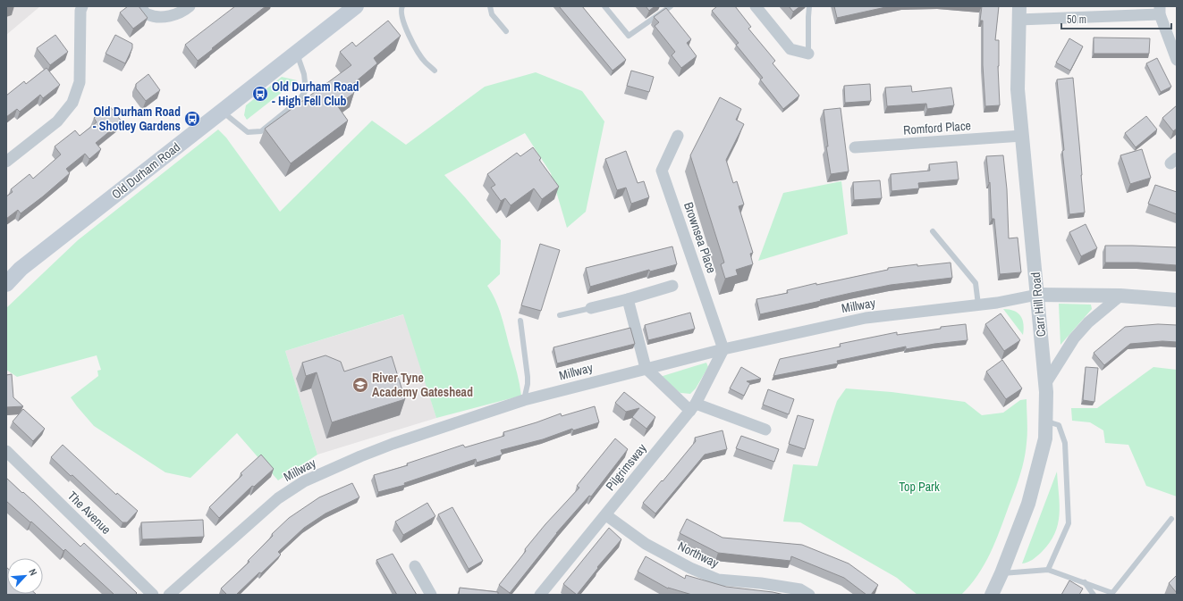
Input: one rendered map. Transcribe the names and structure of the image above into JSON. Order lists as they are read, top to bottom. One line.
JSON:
{"streets":{"main road":["Old Durham Road"],"street":["Romford Place","Brownsea Place","Carr Hill Road","Millway","Pilgrimsway","The Avenue","Northway"]},"crossings":[["Romford Place","Carr Hill Road"],["Brownsea Place","Millway"],["Brownsea Place","Pilgrimsway"],["Carr Hill Road","Millway"],["Millway","Pilgrimsway"],["Pilgrimsway","Northway"]],"parks":["Top Park"],"places":{"bus stop":["Old Durham Road - High Fell Club","Old Durham Road - Shotley Gardens"],"school or university":["River Tyne Academy Gateshead"]},"scale_bar":"50 m","north":"top right"}
